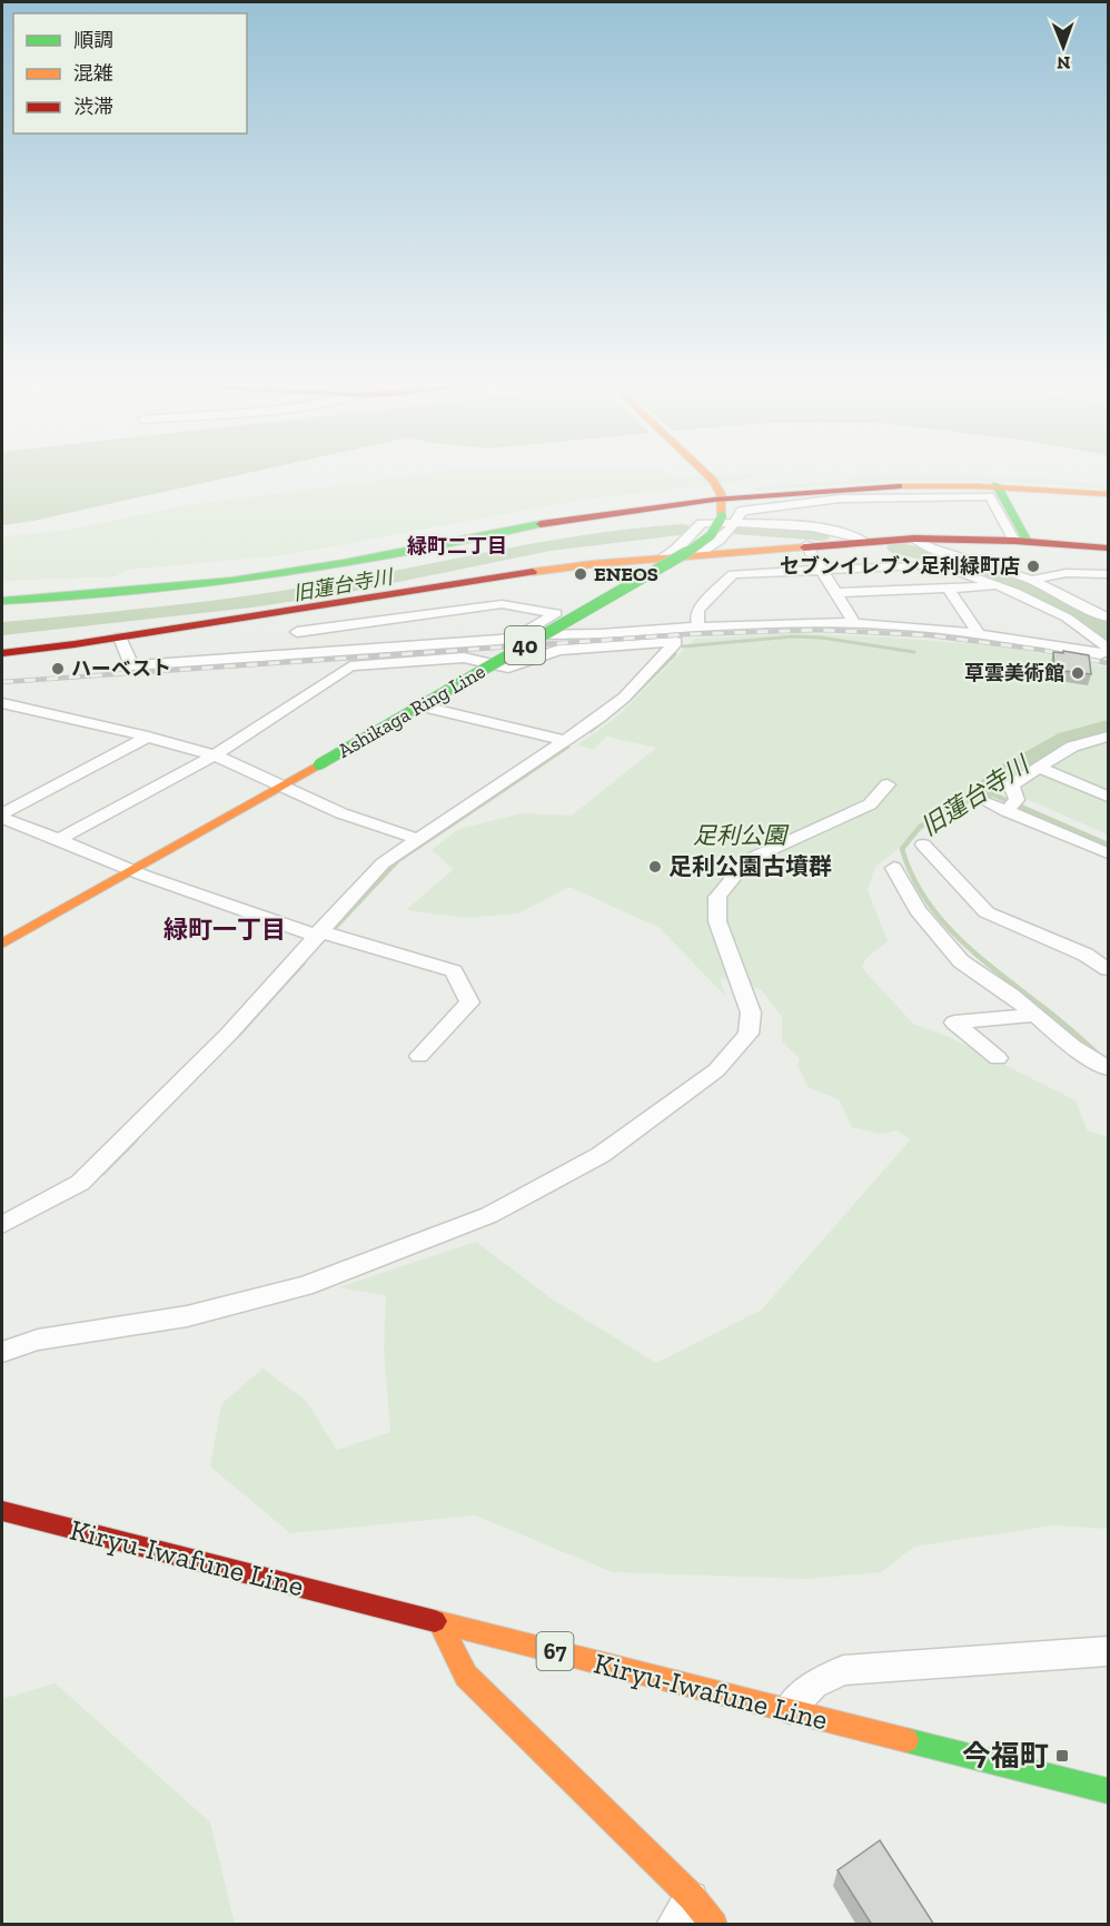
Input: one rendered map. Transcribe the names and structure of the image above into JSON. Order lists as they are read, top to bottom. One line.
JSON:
{"streets":{"street":["40","Ashikaga Ring Line","Kiryu-Iwafune Line","67"]},"districts":["緑町二丁目","緑町一丁目"],"water":["旧蓮台寺川"],"parks":["足利公園"],"places":{"other":["セブンイレブン足利緑町店","ENEOS","ハーベスト","草雲美術館","足利公園古墳群"],"transit":["今福町"]},"legend":["順調","混雑","渋滞"],"north":"bottom"}
